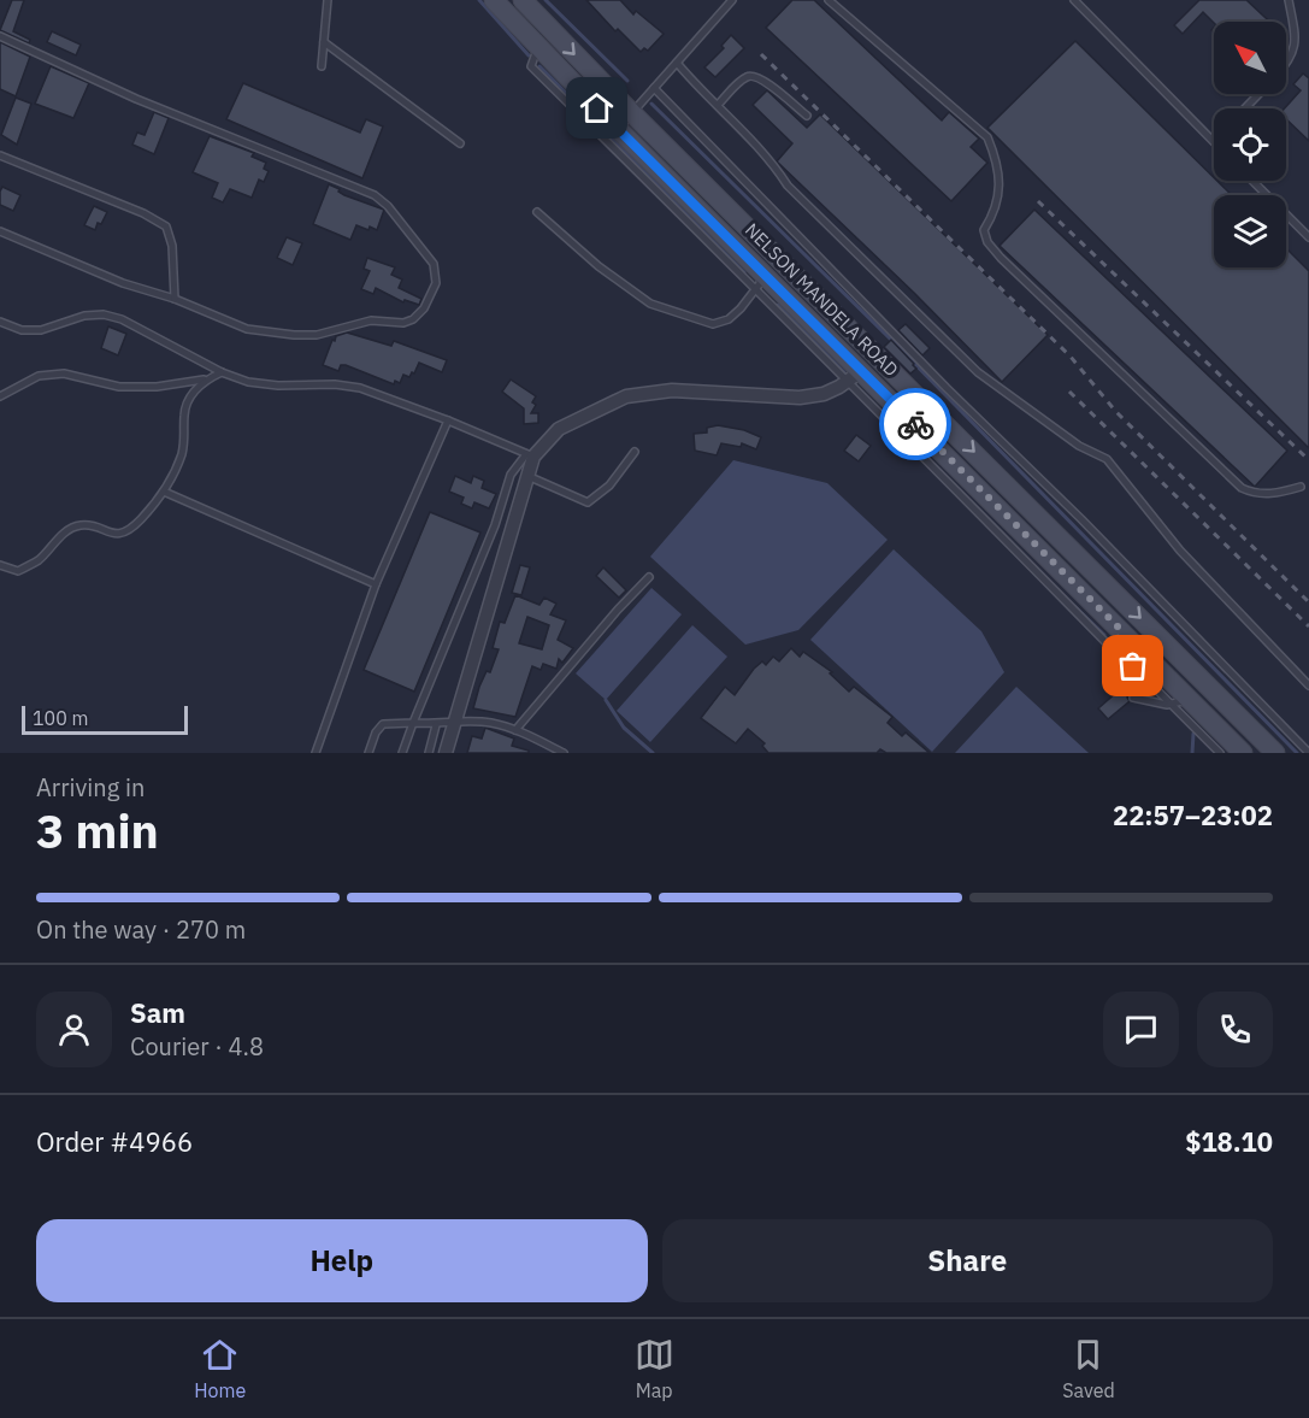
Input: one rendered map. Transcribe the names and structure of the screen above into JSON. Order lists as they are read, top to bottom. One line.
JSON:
{"streets":{"main road":["NELSON MANDELA ROAD"]},"scale_bar":"100 m","north":"top left","page":{"scale":"100 m","heading":["3 min","Arriving in","22:57–23:02"],"panel":["Sam","Courier · 4.8","Order #4966","$18.10"],"bar":"On the way · 270 m","buttons":["Help","Share"],"tabs":["Home","Map","Saved"]}}
